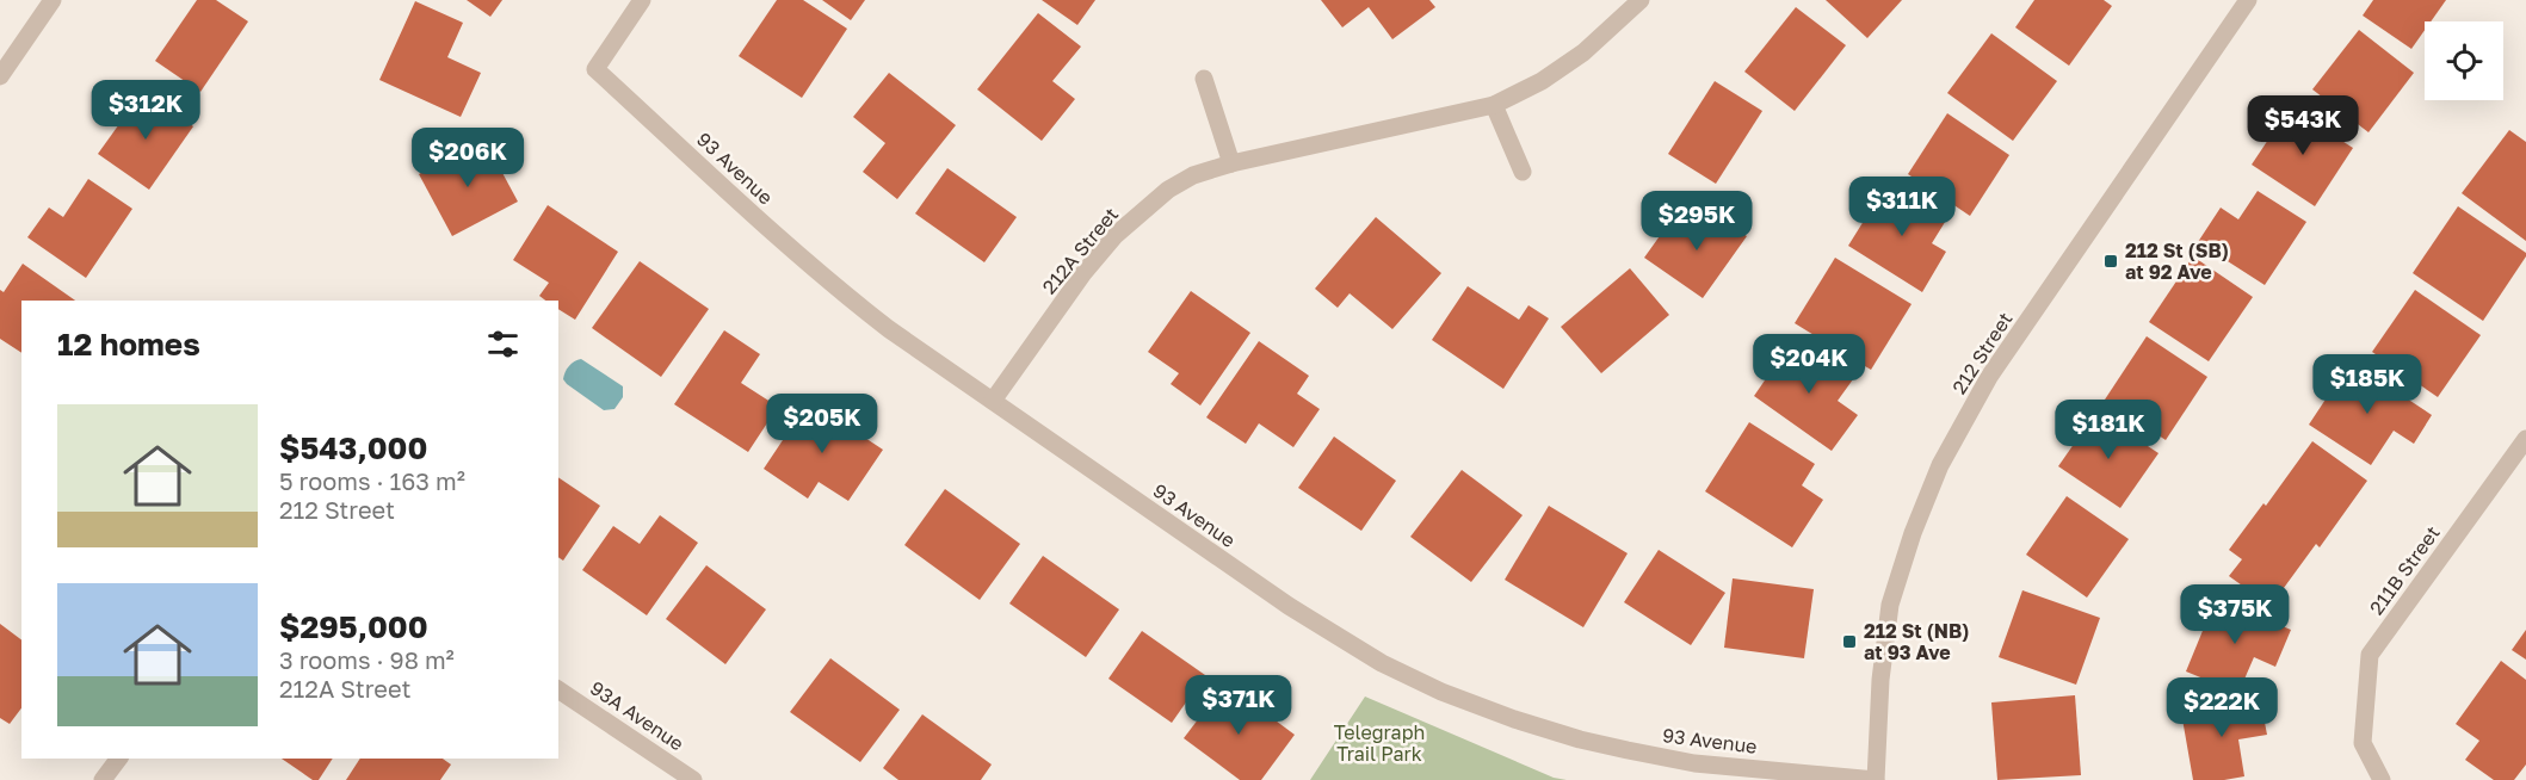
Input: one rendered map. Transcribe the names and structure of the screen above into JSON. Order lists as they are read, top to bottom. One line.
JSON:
{"streets":{"street":["93 Avenue","212A Street","212 Street","211B Street","93A Avenue"]},"crossings":[["93 Avenue","212A Street"],["93 Avenue","212 Street"]],"parks":["Telegraph Trail Park"],"places":{"transit":["212 St (SB) at 92 Ave","212 St (NB) at 93 Ave"]},"page":{"price":["$312K","$543K","$206K","$311K","$295K","$204K","$185K","$205K","$181K","$375K","$371K","$222K"],"heading":"12 homes","list":[{"name":"$543,000","note":"5 rooms · 163 m² · 212 Street"},{"name":"$295,000","note":"3 rooms · 98 m² · 212A Street"}]}}
